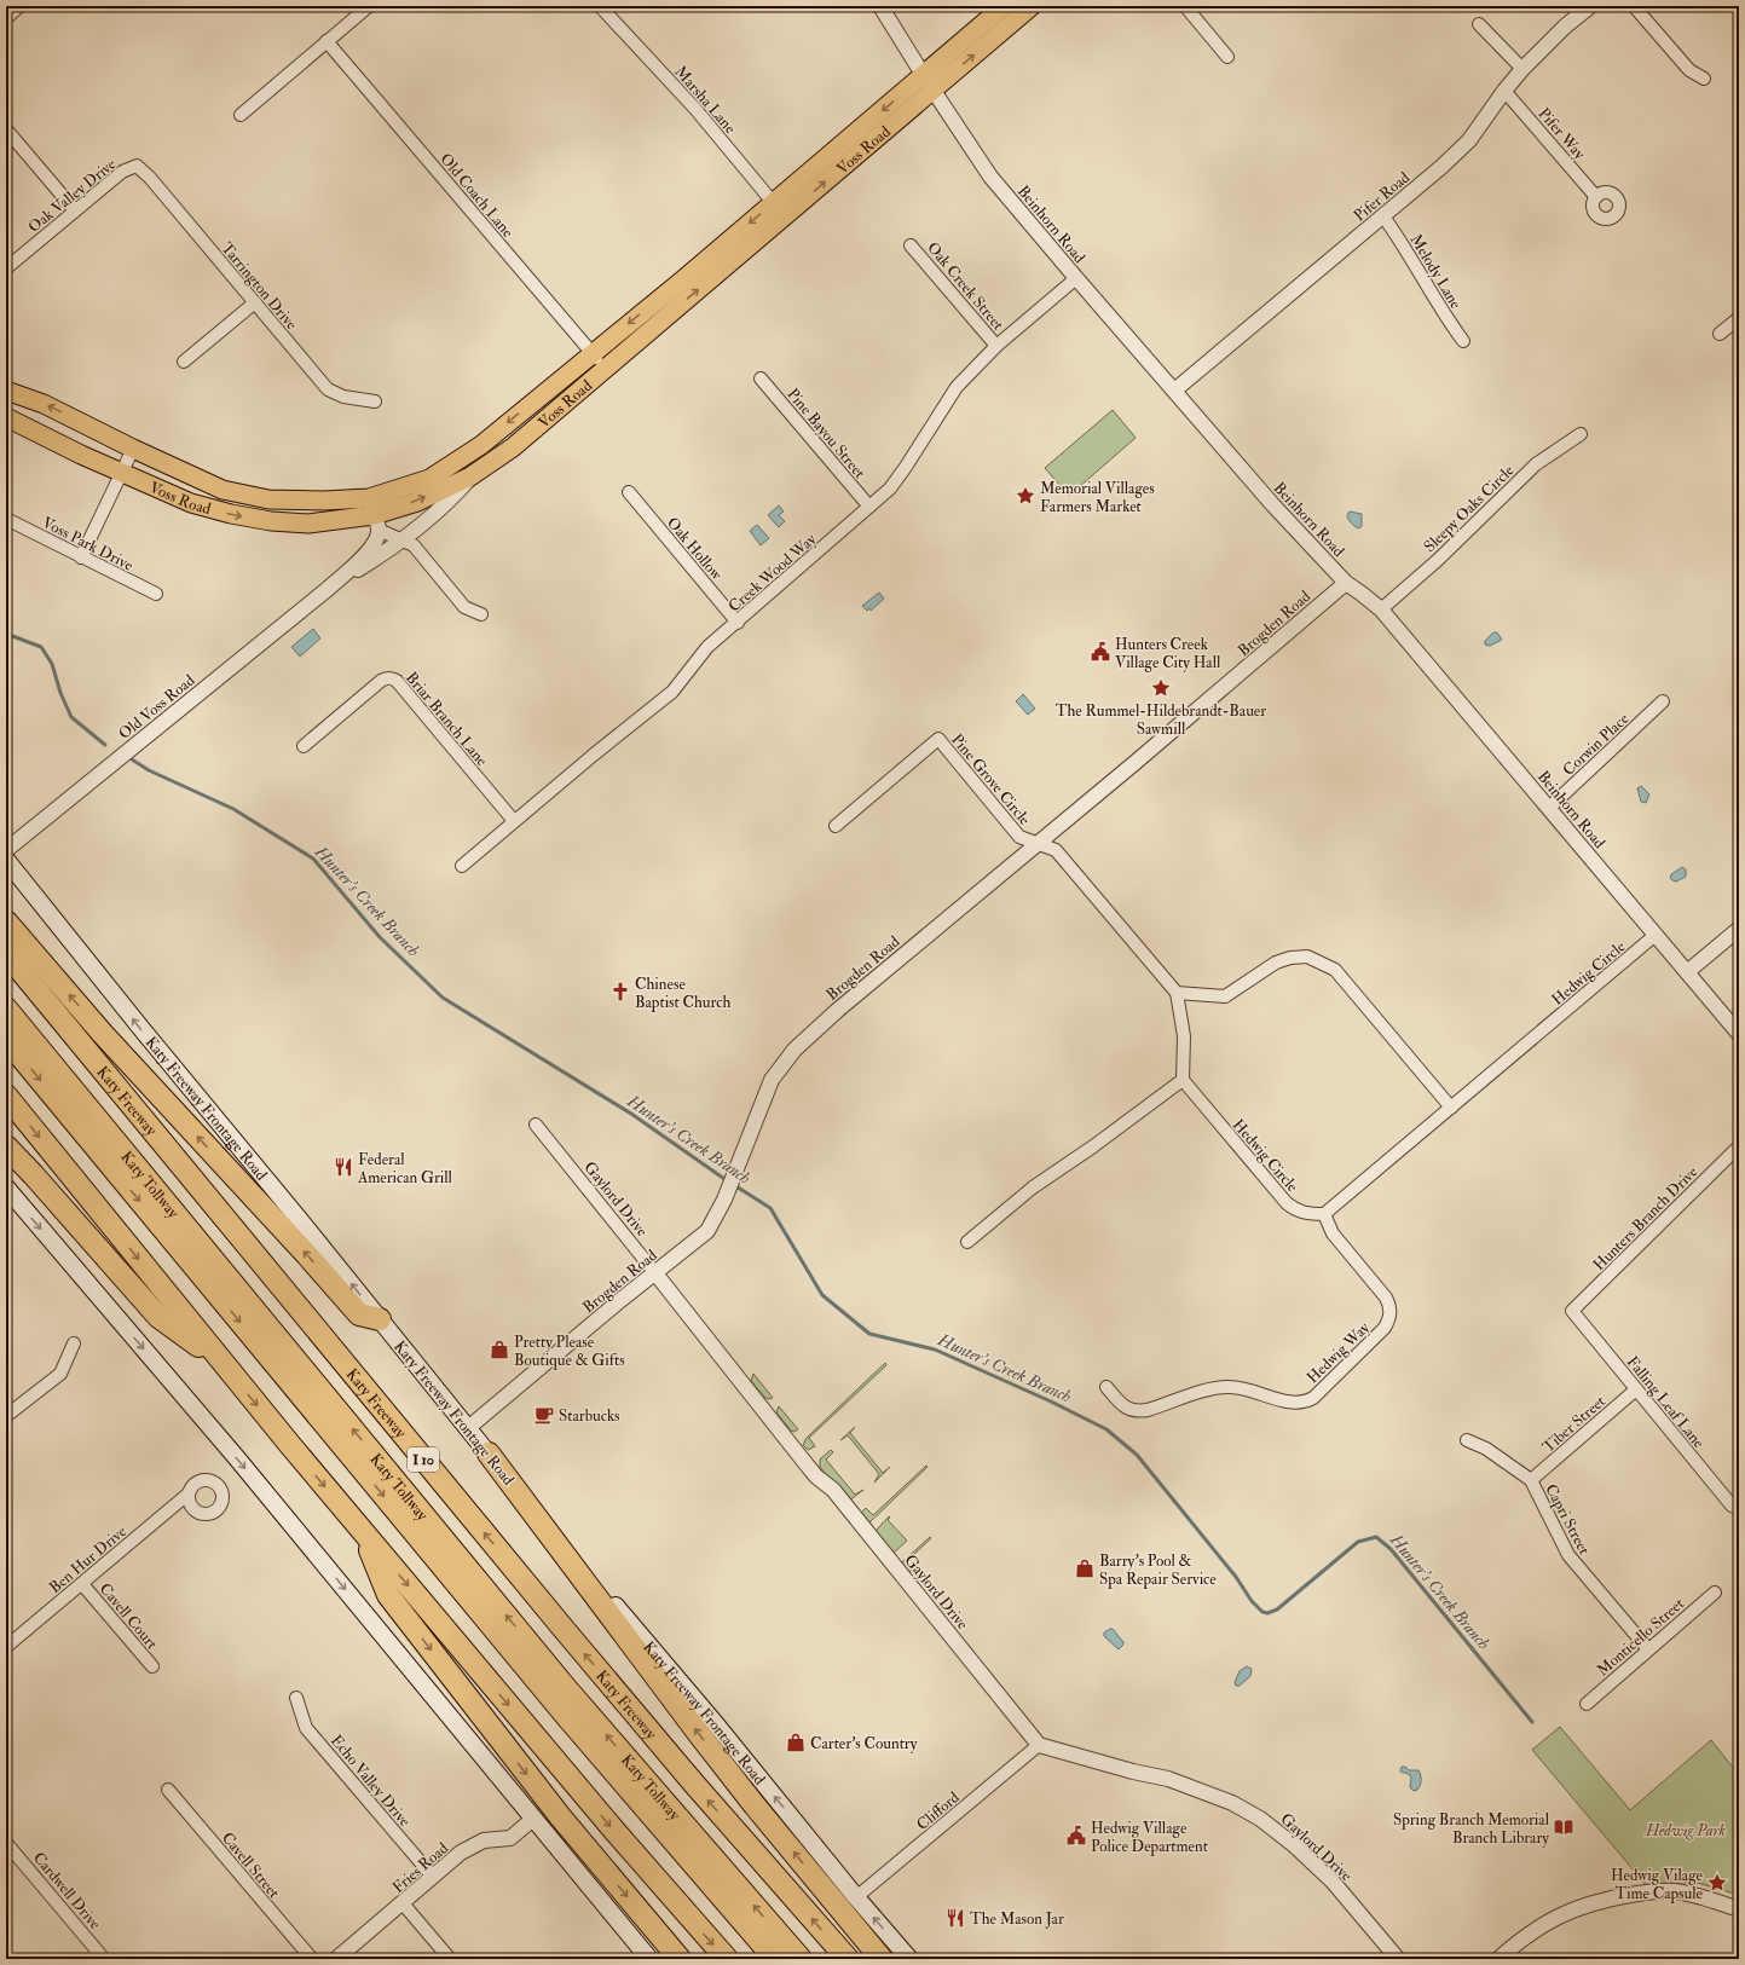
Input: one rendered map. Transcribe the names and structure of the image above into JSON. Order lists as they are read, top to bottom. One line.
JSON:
{"streets":{"highway":["Katy Freeway","Katy Tollway","I 10"],"main road":["Voss Road","Katy Freeway Frontage Road"],"street":["Marsha Lane","Pifer Way","Oak Valley Drive","Old Coach Lane","Pifer Road","Beinhorn Road","Melody Lane","Tarrington Drive","Oak Creek Street","Pine Bayou Street","Sleepy Oaks Circle","Voss Park Drive","Oak Hollow","Creek Wood Way","Brogden Road","Old Voss Road","Briar Branch Lane","Corwin Place","Pine Grove Circle","Hedwig Circle","Gaylord Drive","Hunters Branch Drive","Hedwig Way","Falling Leaf Lane","Tiber Street","Capri Street","Ben Hur Drive","Cavell Court","Monticello Street","Echo Valley Drive","Clifford","Cavell Street","Fries Road","Cardwell Drive"]},"crossings":[["Marsha Lane","Voss Road"],["Pifer Way","Pifer Road"],["Voss Road","Old Coach Lane"],["Voss Road","Beinhorn Road"],["Voss Road","Old Voss Road"],["Oak Valley Drive","Tarrington Drive"],["Pifer Road","Beinhorn Road"],["Pifer Road","Melody Lane"],["Beinhorn Road","Sleepy Oaks Circle"],["Beinhorn Road","Creek Wood Way"],["Beinhorn Road","Brogden Road"],["Beinhorn Road","Corwin Place"],["Beinhorn Road","Hedwig Circle"],["Oak Creek Street","Creek Wood Way"],["Pine Bayou Street","Creek Wood Way"],["Oak Hollow","Creek Wood Way"],["Creek Wood Way","Briar Branch Lane"],["Brogden Road","Pine Grove Circle"],["Brogden Road","Katy Freeway Frontage Road"],["Brogden Road","Gaylord Drive"],["Hedwig Circle","Hedwig Way"],["Katy Freeway Frontage Road","Clifford"],["Gaylord Drive","Clifford"],["Hunters Branch Drive","Falling Leaf Lane"],["Falling Leaf Lane","Tiber Street"],["Tiber Street","Capri Street"],["Capri Street","Monticello Street"],["Ben Hur Drive","Cavell Court"],["Echo Valley Drive","Fries Road"]],"one_way":["Katy Freeway Frontage Road"],"water":["Hunter's Creek Branch"],"parks":["Hedwig Park"],"places":{"place":["Memorial Villages Farmers Market","The Rummel-Hildebrandt-Bauer Sawmill","Hedwig Vilage Time Capsule"],"public building":["Hunters Creek Village City Hall","Hedwig Village Police Department"],"church":["Chinese Baptist Church"],"restaurant":["Federal American Grill","The Mason Jar"],"shop":["Pretty Please Boutique & Gifts","Barry's Pool & Spa Repair Service","Carter's Country"],"cafe":["Starbucks"],"library":["Spring Branch Memorial Branch Library"]}}
